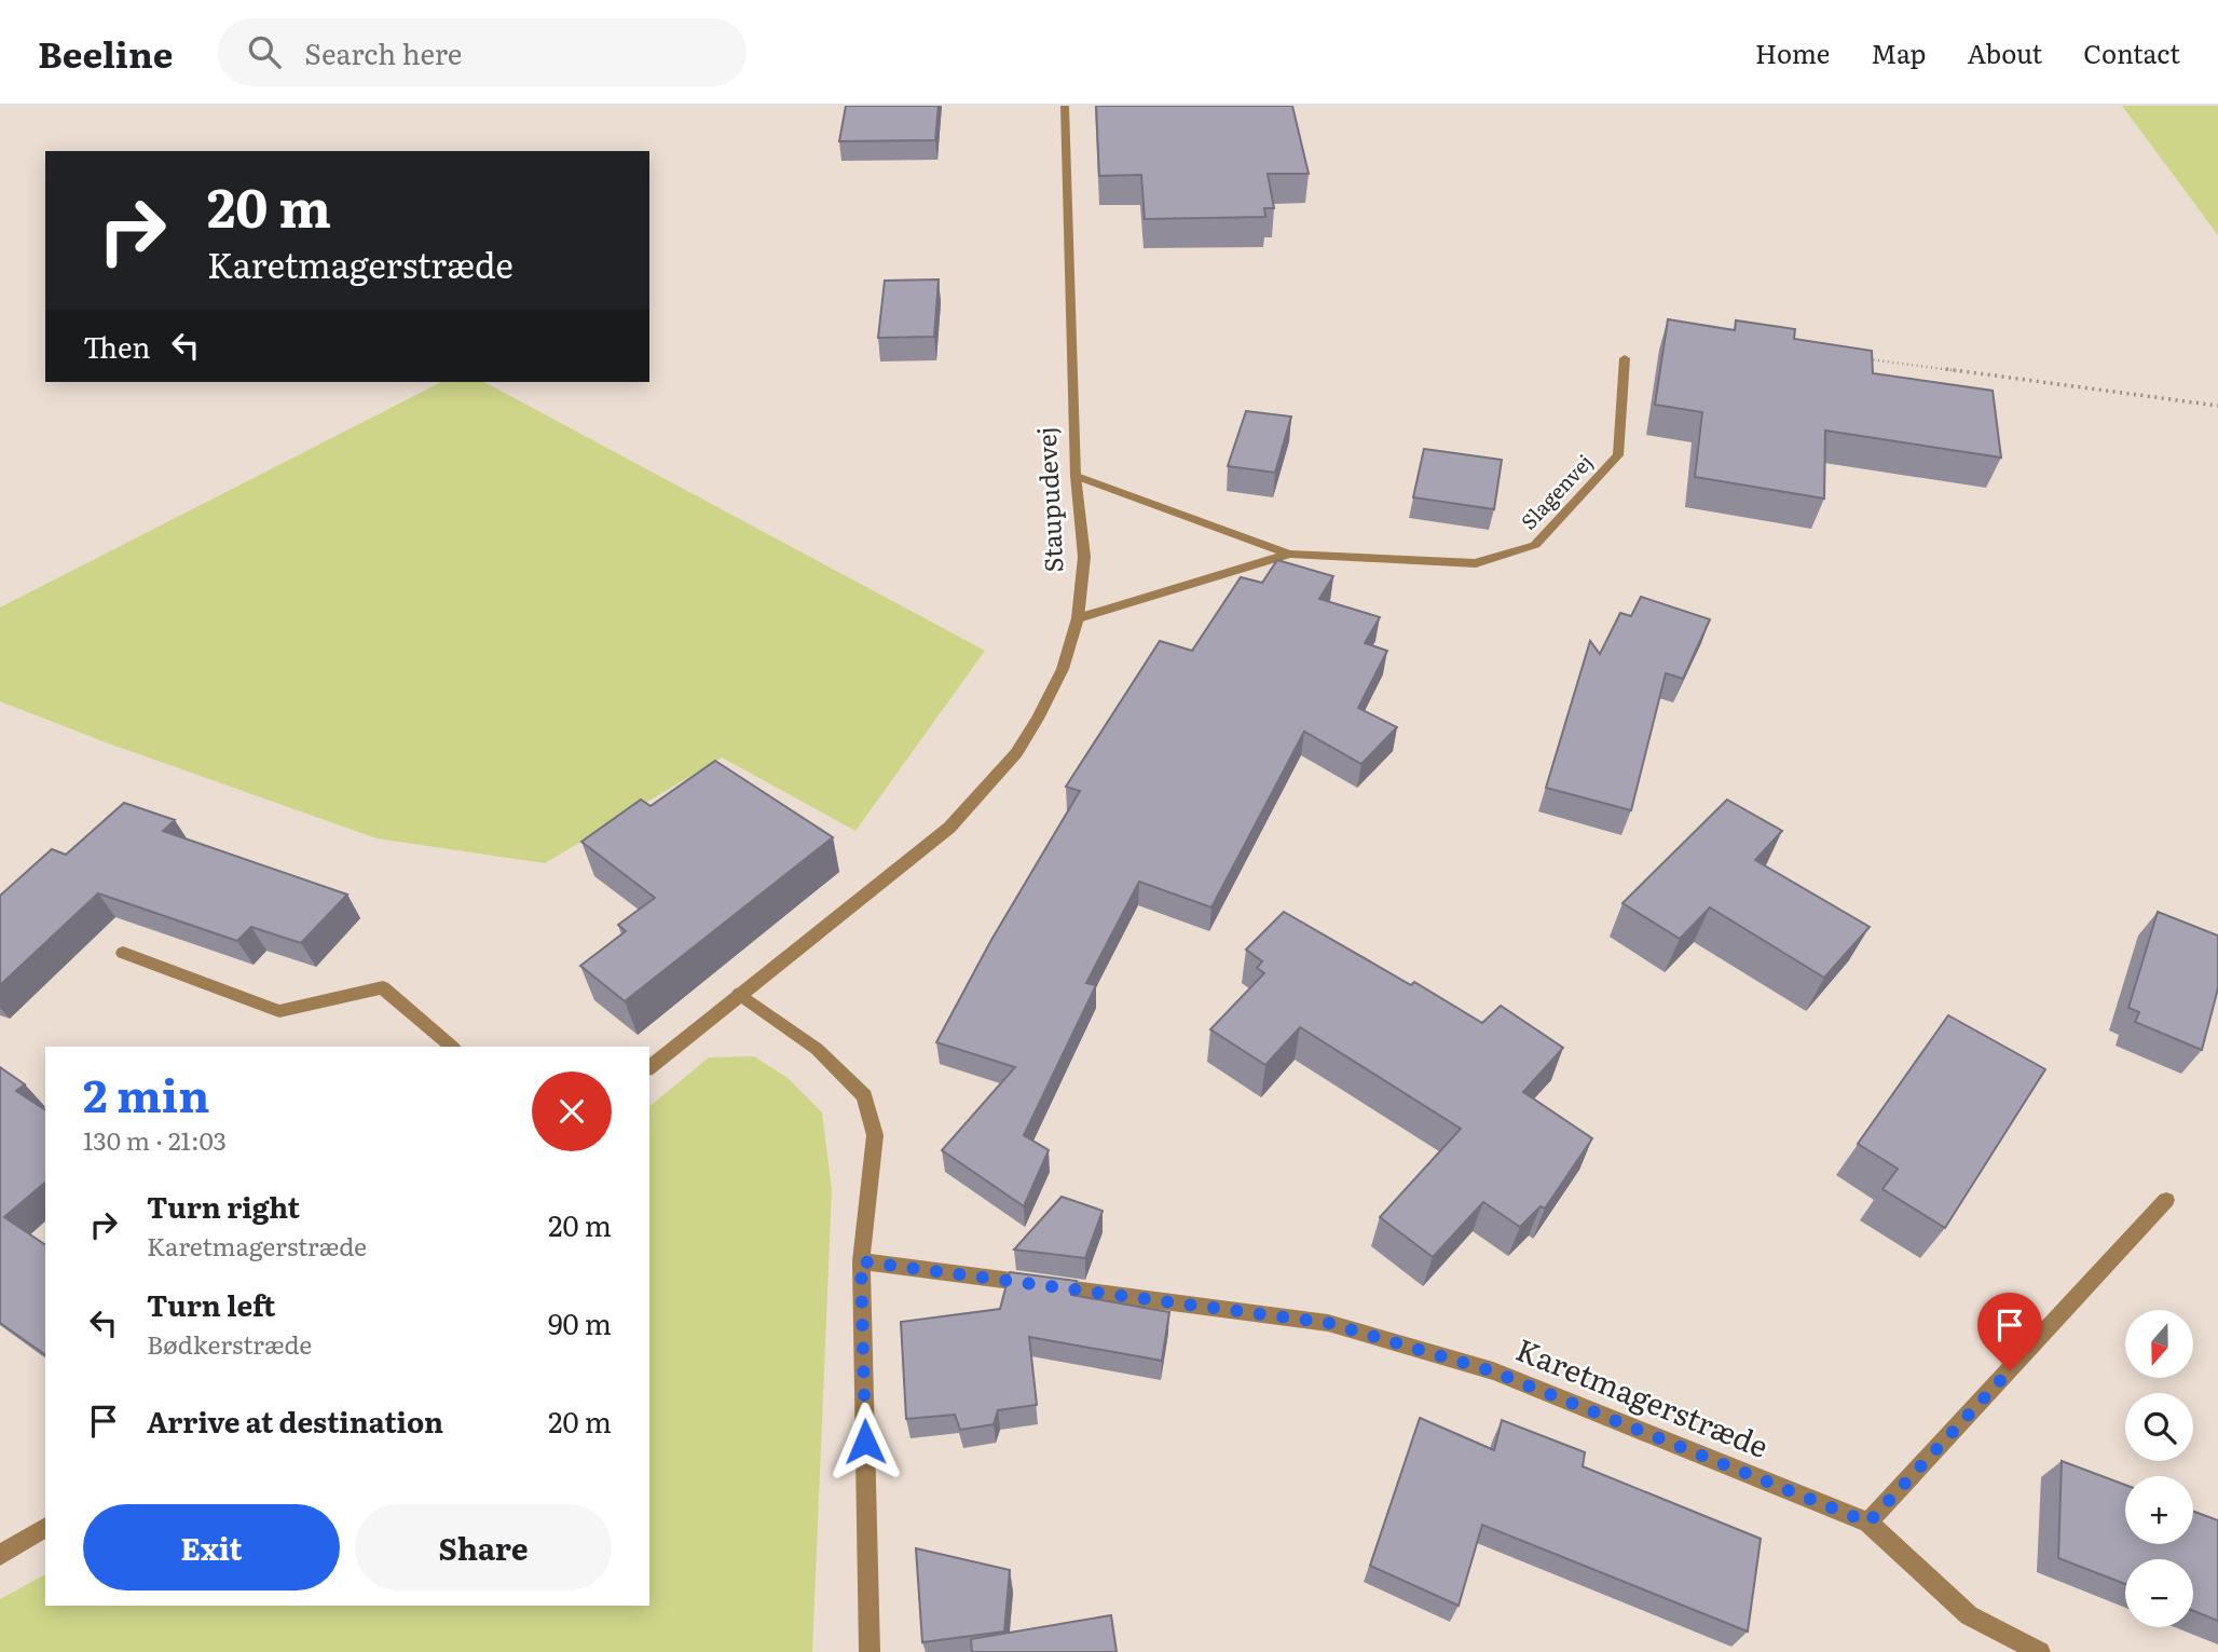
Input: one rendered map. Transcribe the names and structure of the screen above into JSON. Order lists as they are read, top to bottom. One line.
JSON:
{"streets":{"street":["Slagenvej","Staupudevej","Karetmagerstræde"]},"crossings":[["Slagenvej","Staupudevej"]],"north":"bottom","page":{"header":"Beeline","search":"Search here","nav":["Home","Map","About","Contact"],"turn":["20 m","Karetmagerstræde"],"then":"Then","heading":["2 min","130 m · 21:03"],"list":[{"name":"Turn right","note":"Karetmagerstræde","value":"20 m"},{"name":"Turn left","note":"Bødkerstræde","value":"90 m"},{"name":"Arrive at destination","value":"20 m"}],"map_buttons":["+","−"],"buttons":["Exit","Share"]}}
